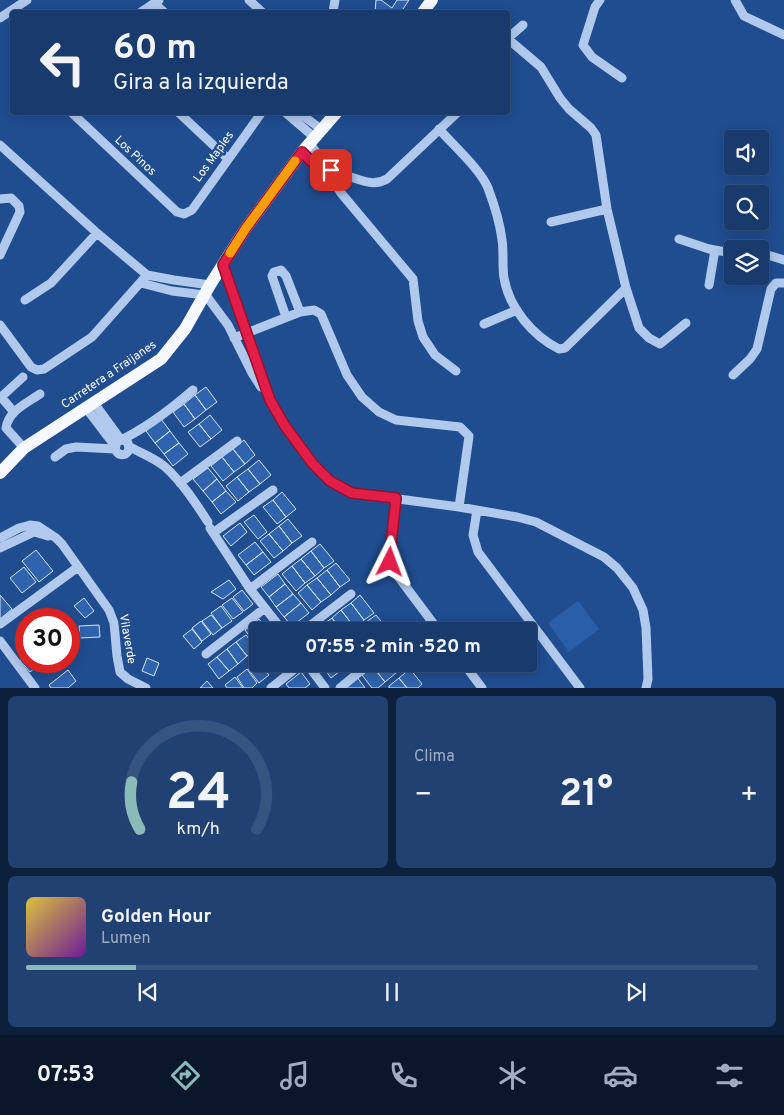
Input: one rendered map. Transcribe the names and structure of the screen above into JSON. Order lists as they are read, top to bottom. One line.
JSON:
{"streets":{"main road":["Carretera a Fraijanes"],"street":["Los Pinos","Los Maples","Vilaverde"]},"crossings":[["Los Pinos","Los Maples"]],"page":{"turn":["60 m","Gira a la izquierda"],"limit":"30","trip":"07:55 · 2 min · 520 m","tile":"Clima","heat":["−","21°","+"],"song":["Golden Hour","Lumen"],"tabs":"07:53","gauge":["24","km/h"]}}
